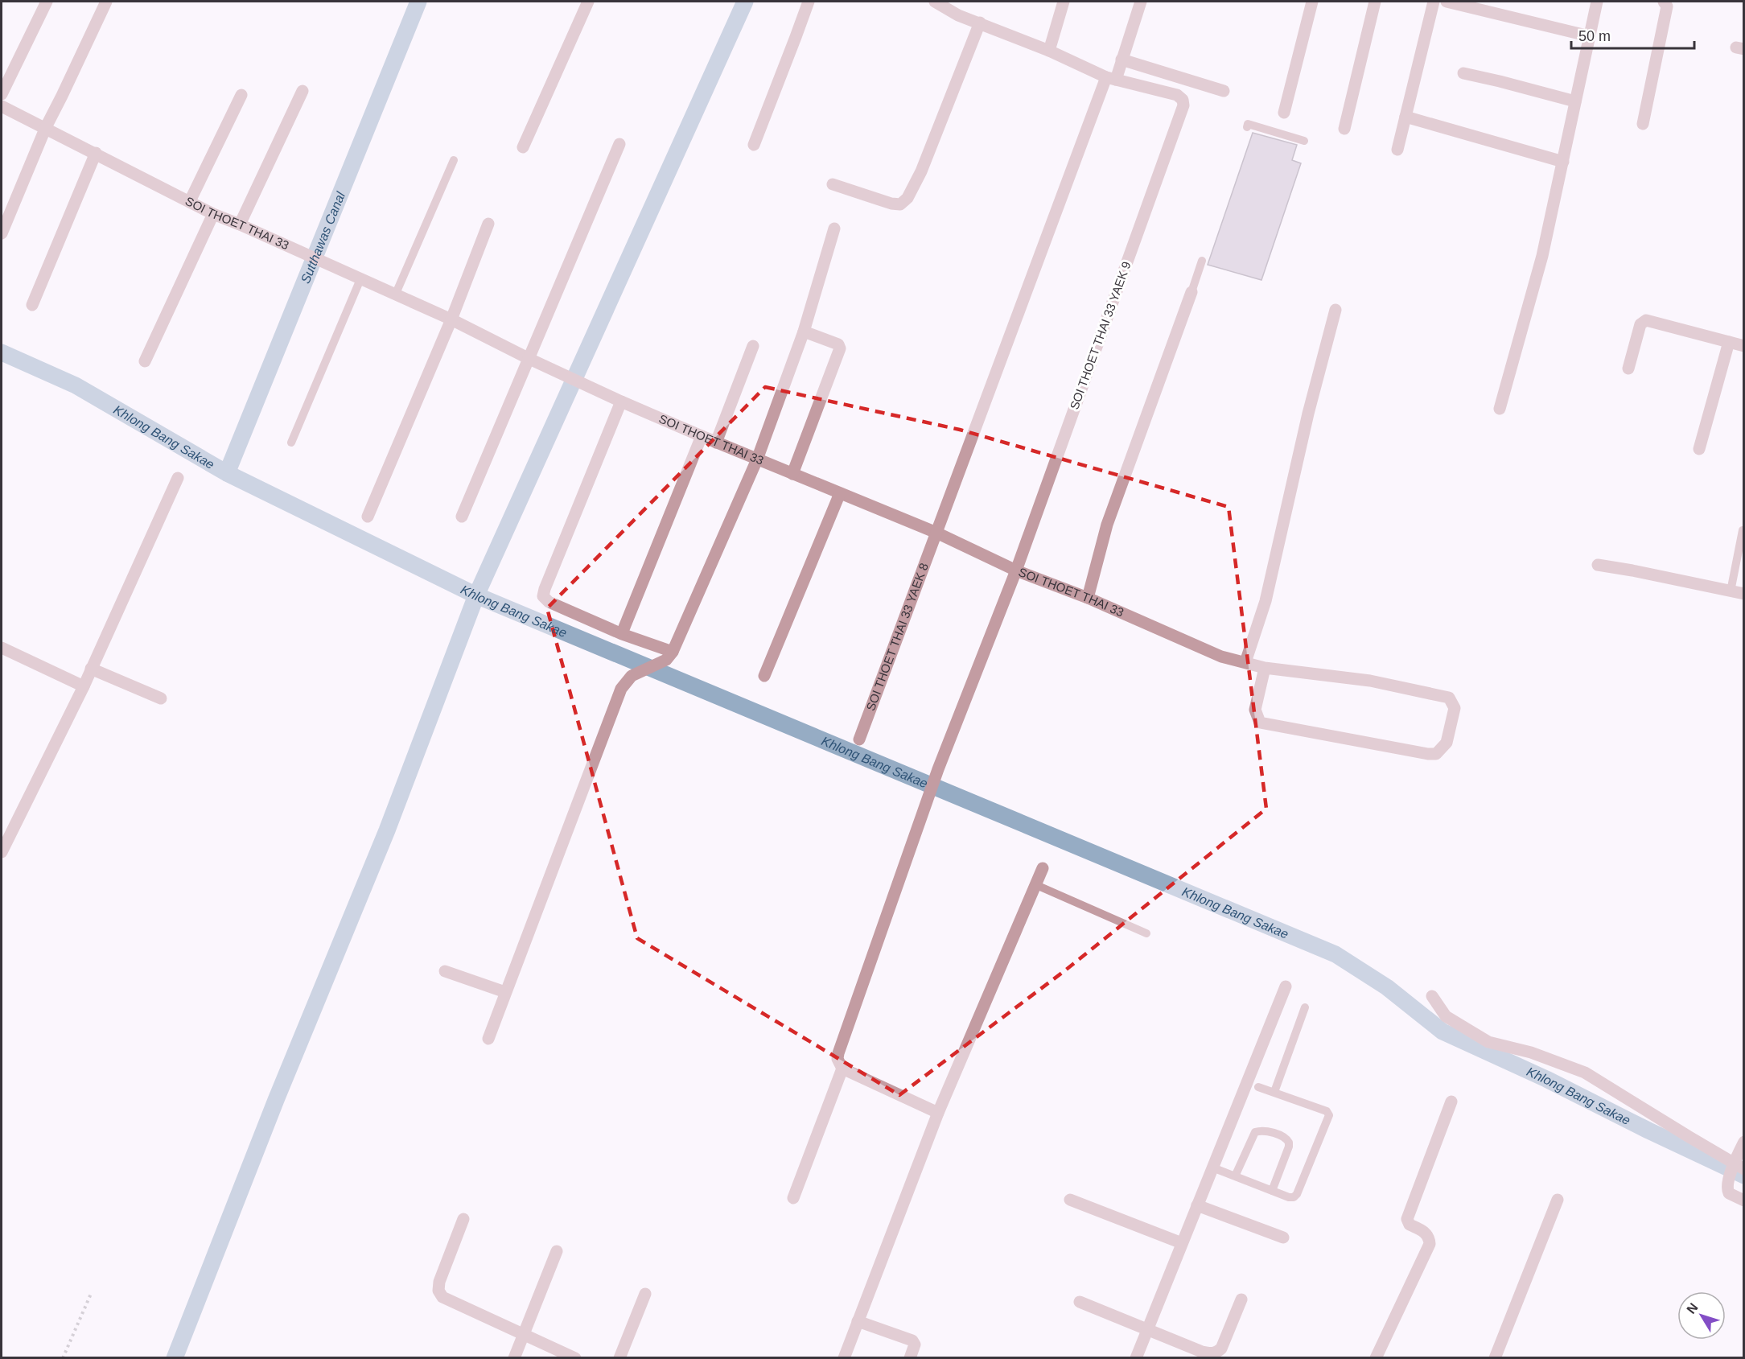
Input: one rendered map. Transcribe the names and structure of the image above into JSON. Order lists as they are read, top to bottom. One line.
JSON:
{"streets":{"street":["SOI THOET THAI 33","SOI THOET THAI 33 YAEK 9","SOI THOET THAI 33 YAEK 8"]},"crossings":[["SOI THOET THAI 33","SOI THOET THAI 33 YAEK 9"],["SOI THOET THAI 33","SOI THOET THAI 33 YAEK 8"],["SOI THOET THAI 33 YAEK 9","SOI THOET THAI 33 YAEK 8"]],"water":["Sutthawas Canal","Khlong Bang Sakae"],"scale_bar":"50 m","north":"top left"}
